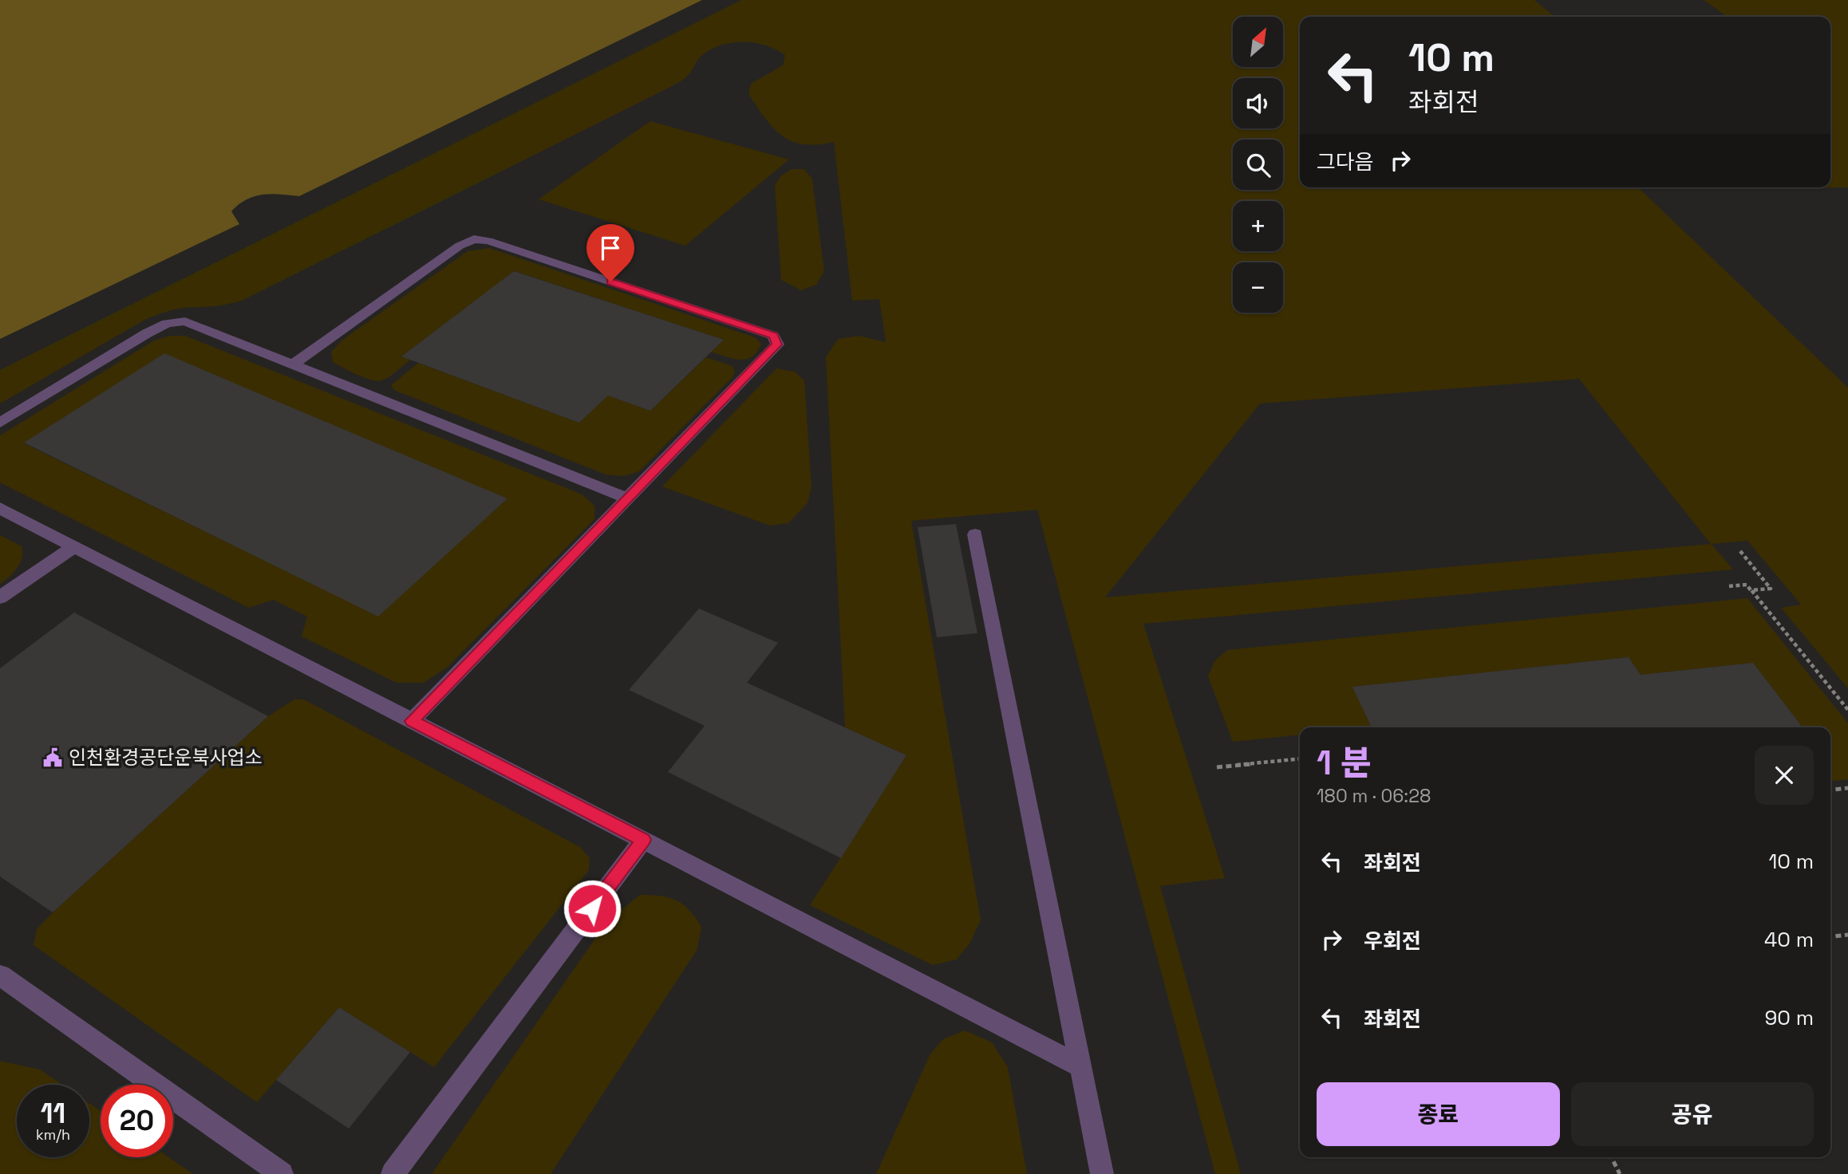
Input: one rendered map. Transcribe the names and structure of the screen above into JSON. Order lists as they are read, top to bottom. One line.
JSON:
{"places":{"public building":["인천환경공단운북사업소"]},"north":"top right","page":{"map_buttons":["+","−"],"turn":["10 m","좌회전"],"then":"그다음","heading":["1 분","180 m · 06:28"],"list":[{"name":"좌회전","value":"10 m"},{"name":"우회전","value":"40 m"},{"name":"좌회전","value":"90 m"}],"buttons":["종료","공유"],"speed":"11 km/h","limit":"20"}}
